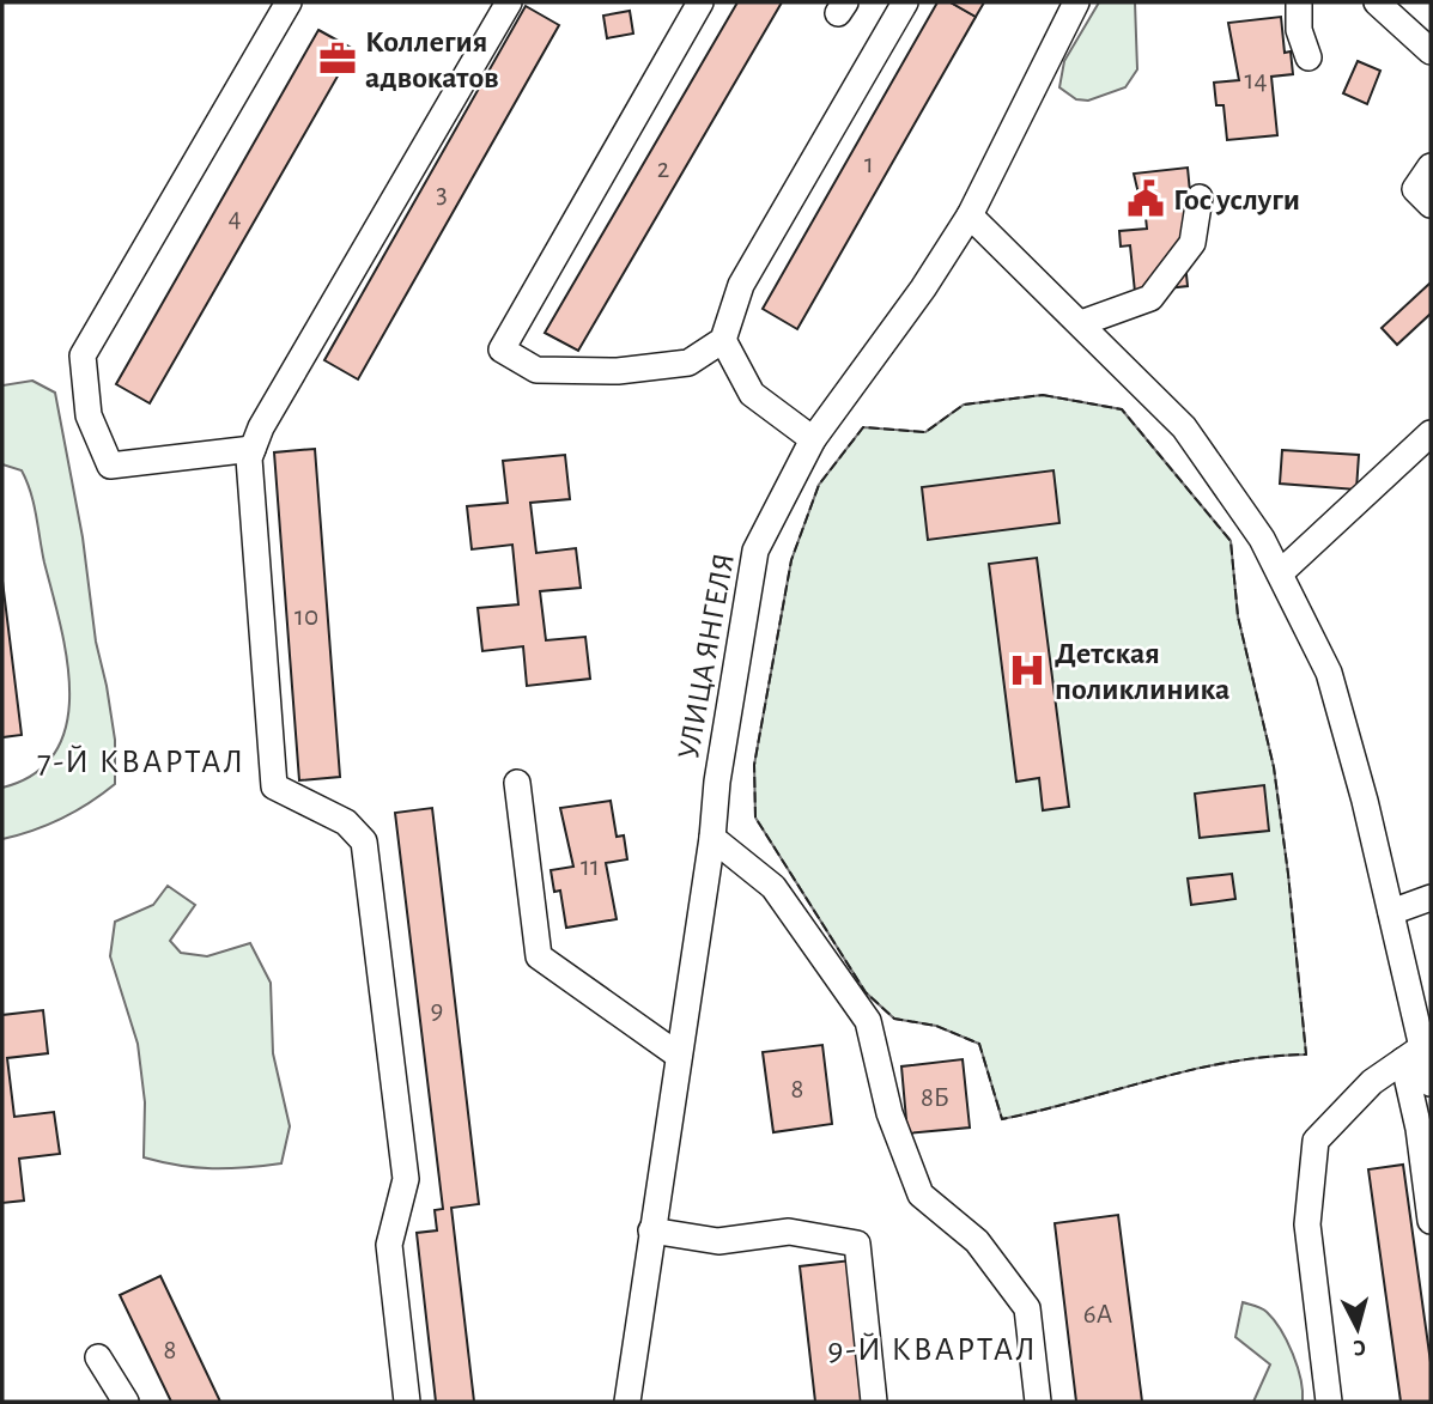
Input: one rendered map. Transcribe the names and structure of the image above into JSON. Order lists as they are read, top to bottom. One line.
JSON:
{"streets":{"street":["УЛИЦА ЯНГЕЛЯ"]},"districts":["7-Й КВАРТАЛ","9-Й КВАРТАЛ"],"places":{"office":["Коллегия адвокатов"],"public building":["Гос услуги"],"hospital":["Детская поликлиника"]},"house_numbers":["14","1","2","3","4","10","11","9","8","8Б","6А","8"],"north":"bottom"}
